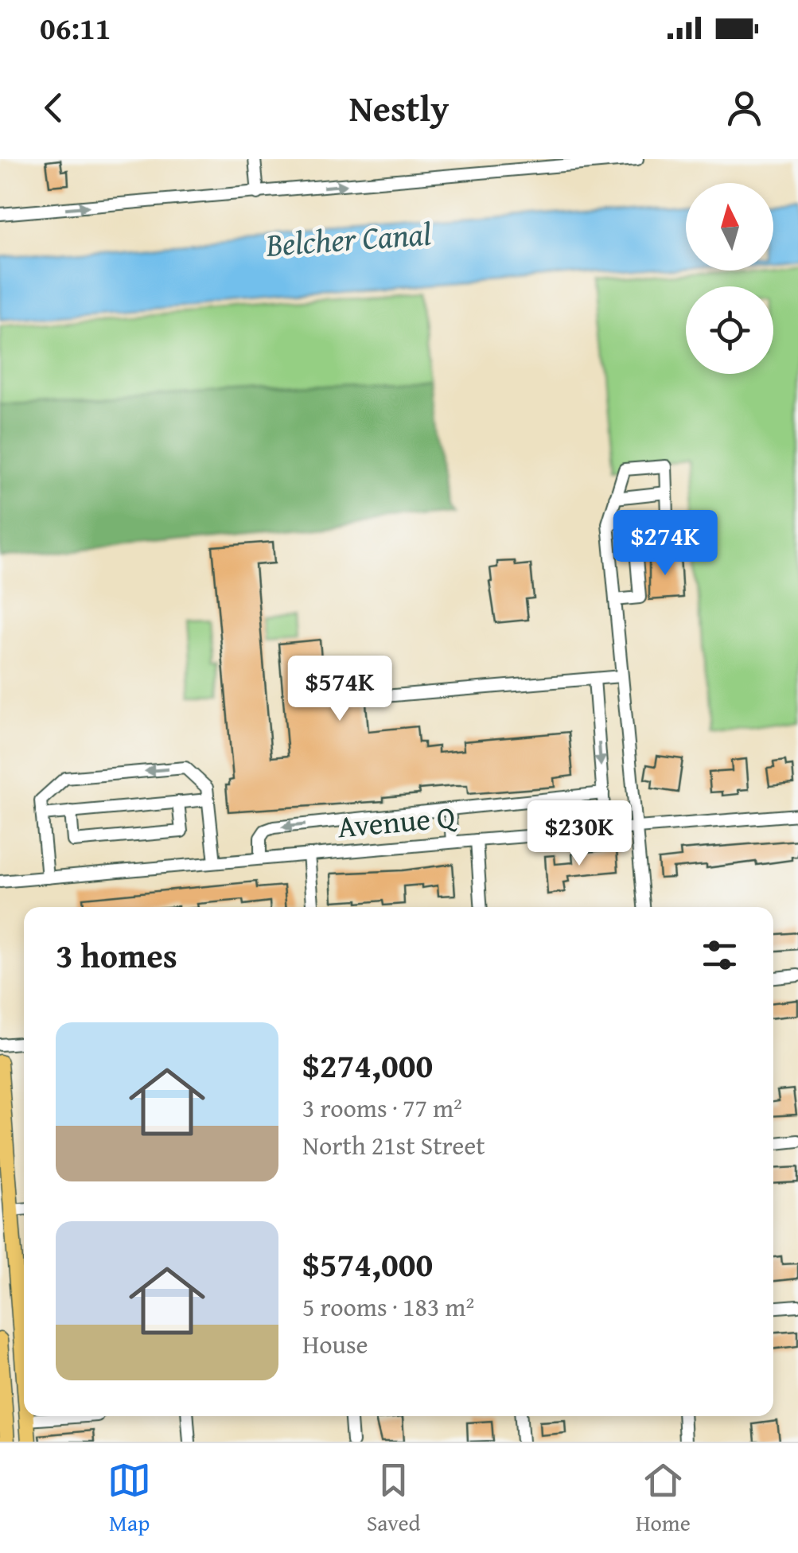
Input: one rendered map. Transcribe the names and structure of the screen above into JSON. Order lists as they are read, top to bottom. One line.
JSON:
{"streets":{"street":["Avenue Q"]},"water":["Belcher Canal"],"north":"top","page":{"status":"06:11","header":"Nestly","price":["$274K","$574K","$230K"],"heading":"3 homes","list":[{"name":"$274,000","note":"3 rooms · 77 m² · North 21st Street"},{"name":"$574,000","note":"5 rooms · 183 m² · House"}],"tabs":["Map","Saved","Home"]}}
